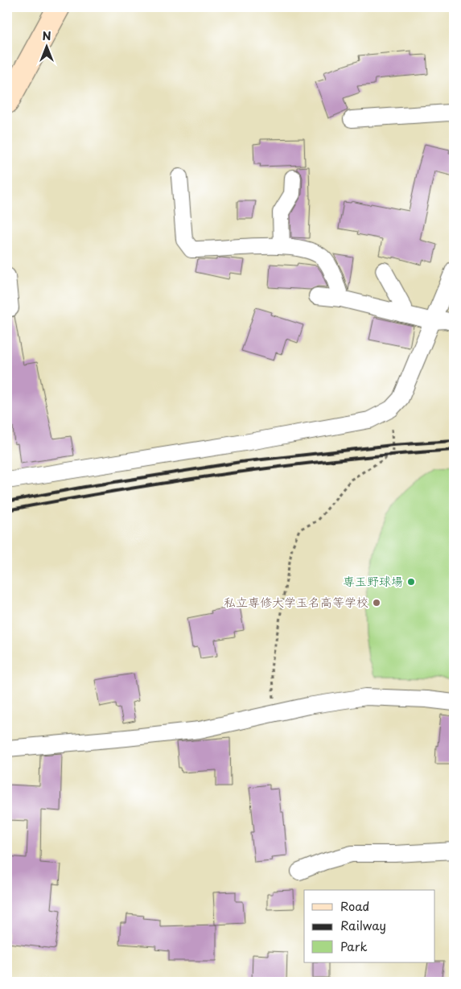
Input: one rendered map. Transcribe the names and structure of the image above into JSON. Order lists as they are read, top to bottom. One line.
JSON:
{"places":["専玉野球場","私立専修大学玉名高等学校"],"legend":["Road","Railway","Park"],"north":"top"}
